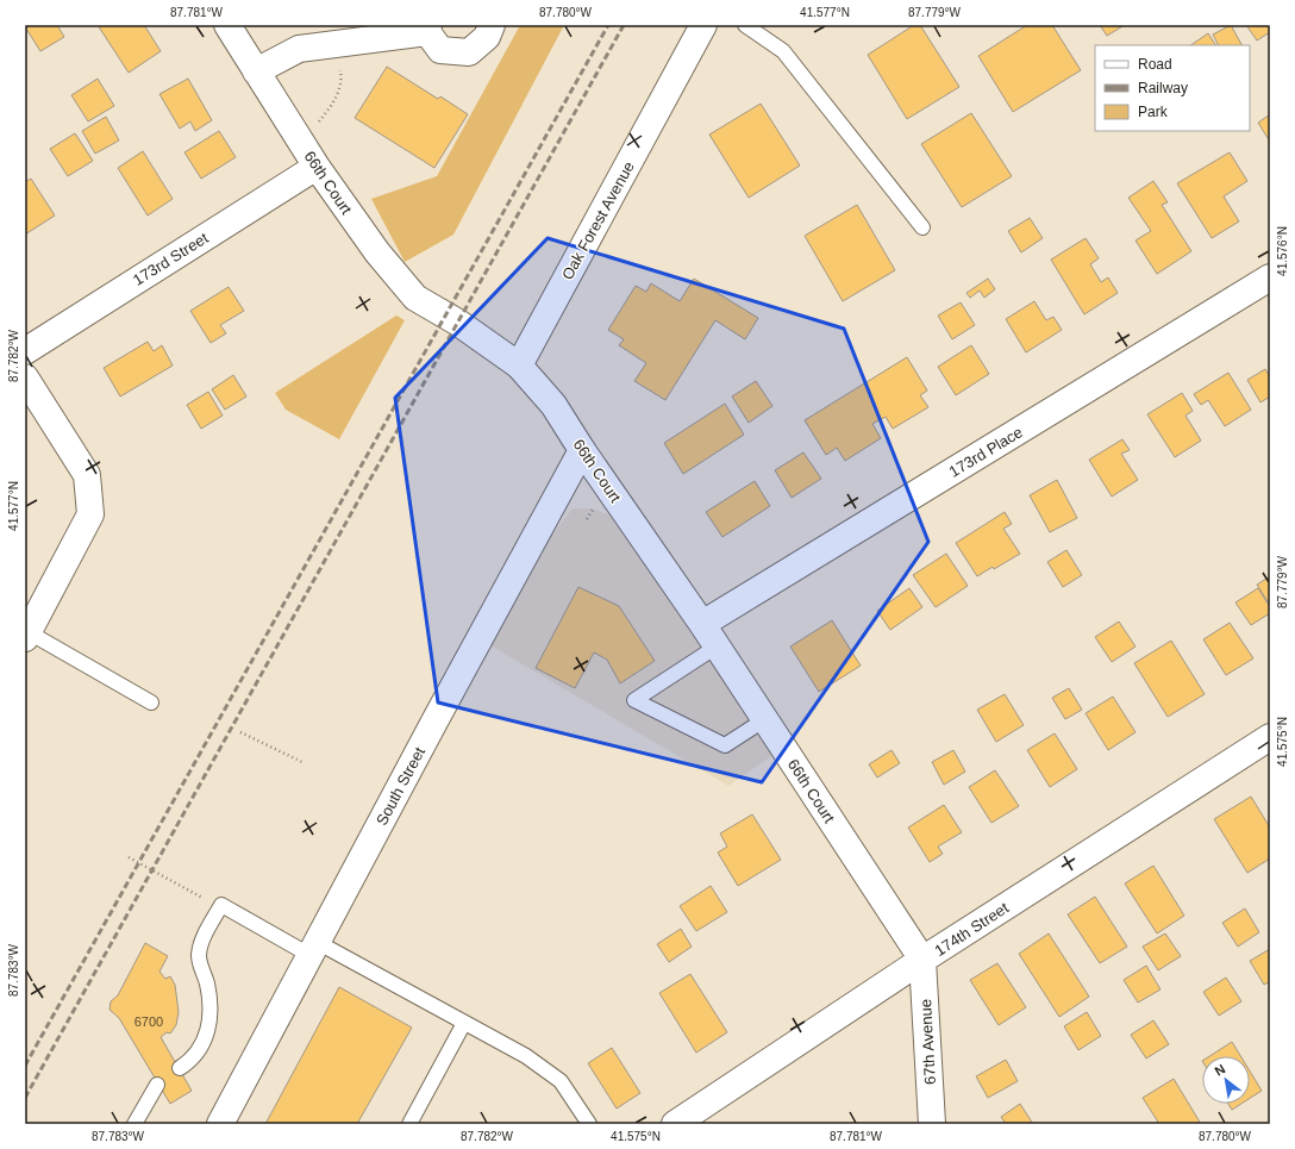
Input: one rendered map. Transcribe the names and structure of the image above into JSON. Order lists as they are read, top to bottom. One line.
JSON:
{"streets":{"street":["66th Court","Oak Forest Avenue","173rd Street","173rd Place","South Street","174th Street","67th Avenue"]},"crossings":[["66th Court","Oak Forest Avenue"],["66th Court","173rd Street"],["66th Court","173rd Place"],["66th Court","South Street"],["66th Court","174th Street"],["66th Court","67th Avenue"],["174th Street","67th Avenue"]],"house_numbers":["6700"],"legend":["Road","Railway","Park"],"north":"top left","coordinates":["87.781°W","87.780°W","41.577°N","87.779°W","41.576°N","87.782°W","41.575°N","87.783°W"]}
